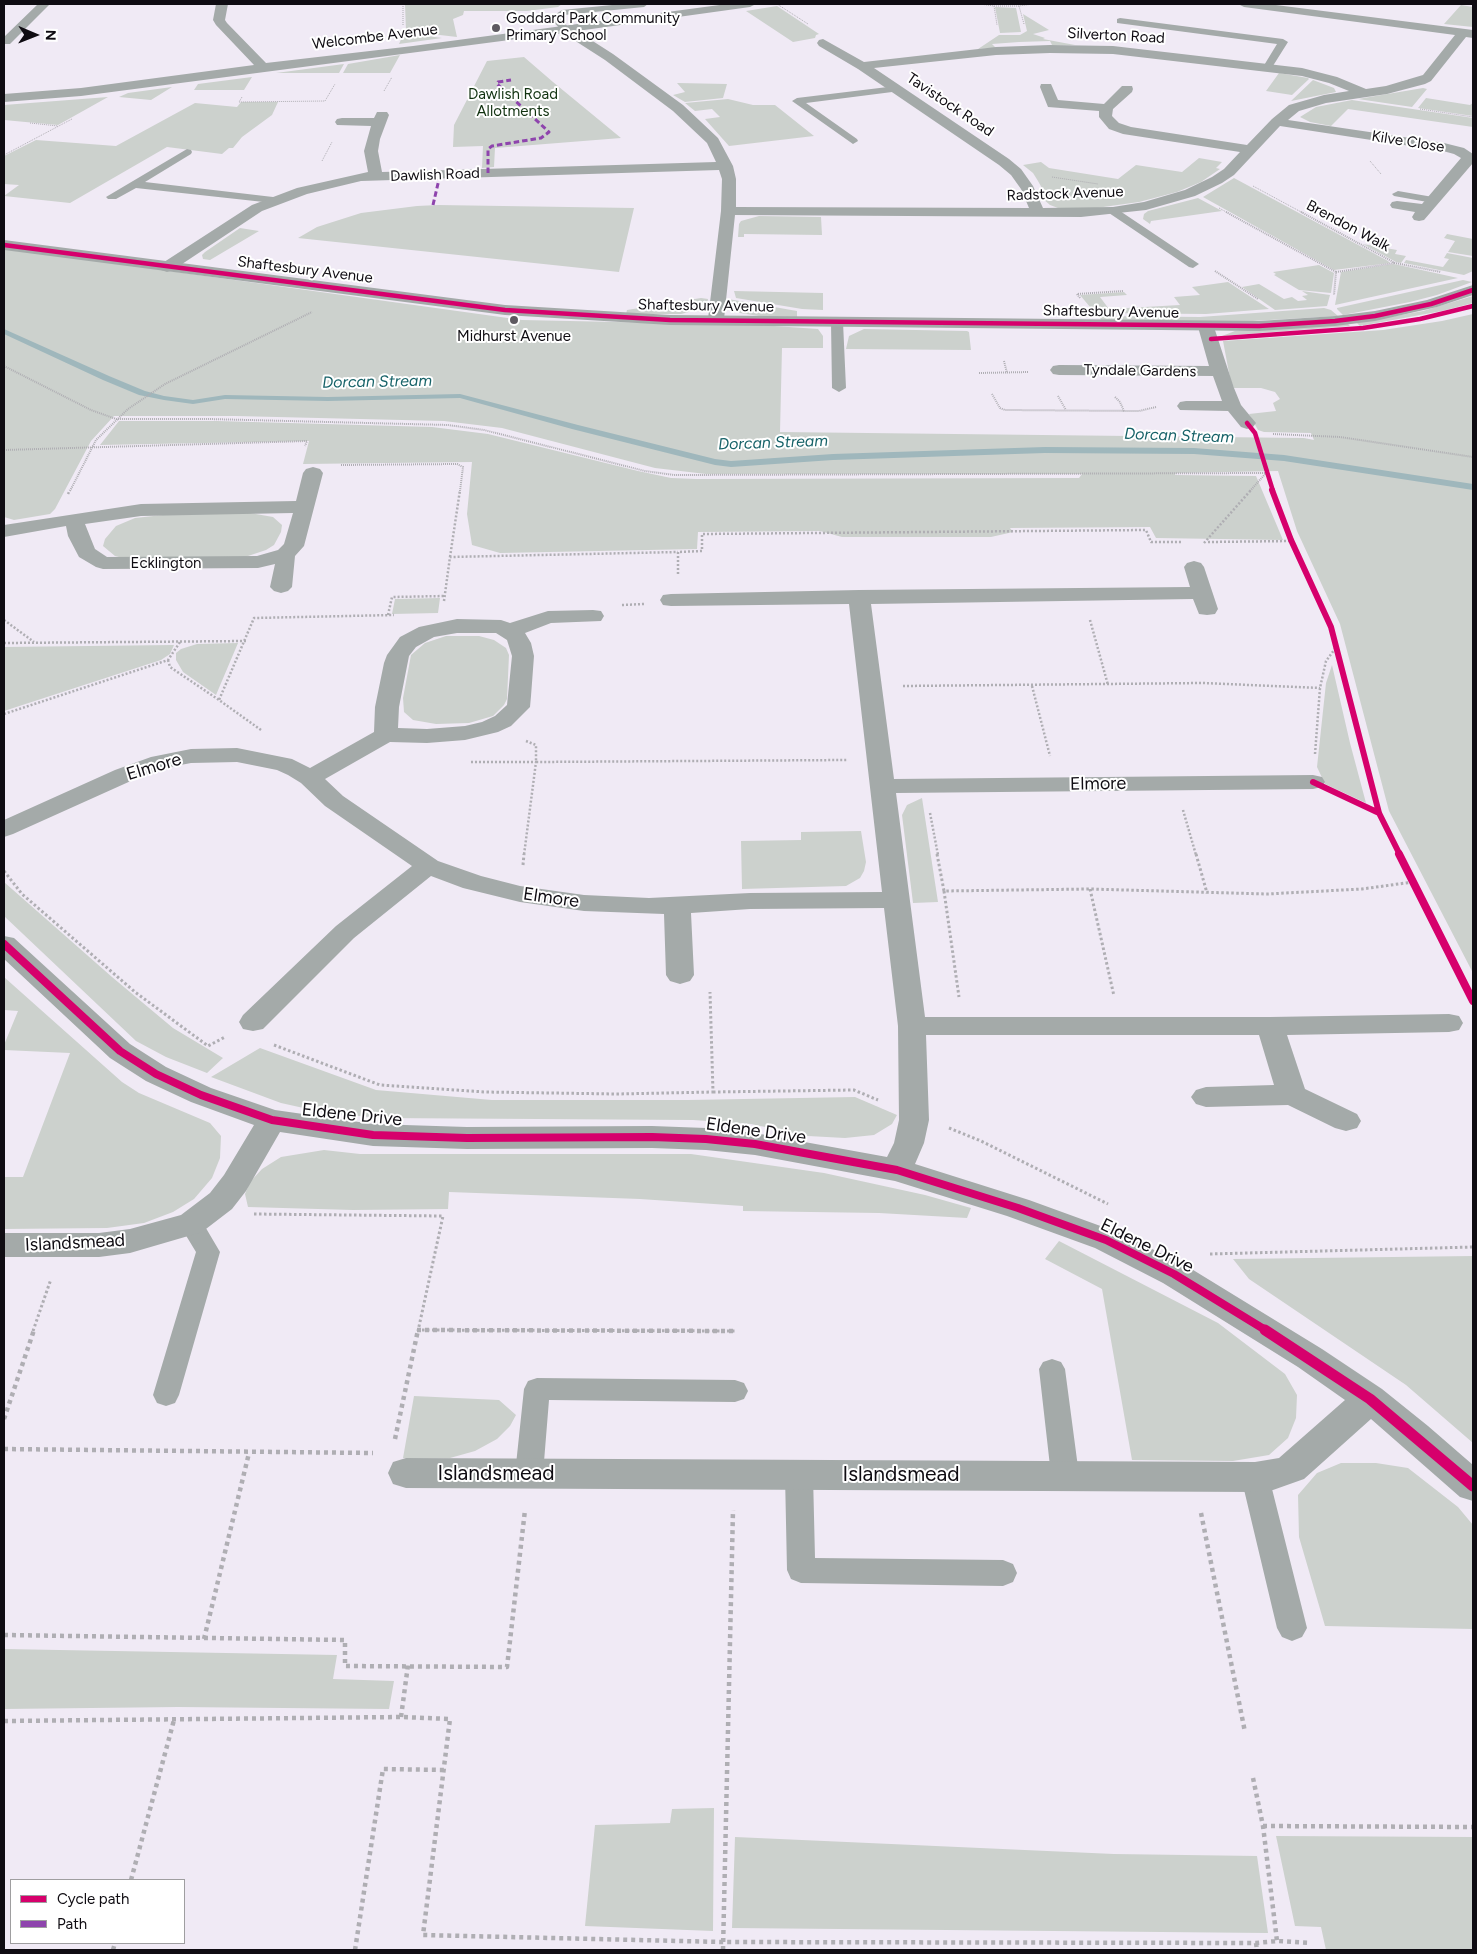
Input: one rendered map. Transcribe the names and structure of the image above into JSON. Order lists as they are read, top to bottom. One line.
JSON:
{"streets":{"street":["Silverton Road","Welcombe Avenue","Tavistock Road","Kilve Close","Dawlish Road","Radstock Avenue","Shaftesbury Avenue","Tyndale Gardens","Ecklington","Elmore","Eldene Drive","Islandsmead"],"path":["Brendon Walk"]},"crossings":[["Silverton Road","Tavistock Road"],["Silverton Road","Radstock Avenue"],["Tavistock Road","Radstock Avenue"],["Kilve Close","Radstock Avenue"],["Dawlish Road","Shaftesbury Avenue"],["Radstock Avenue","Brendon Walk"],["Shaftesbury Avenue","Tyndale Gardens"],["Eldene Drive","Islandsmead"]],"water":["Dorcan Stream"],"parks":["Dawlish Road Allotments"],"places":["Goddard Park Community Primary School","Midhurst Avenue"],"legend":["Cycle path","Path"],"north":"right"}
